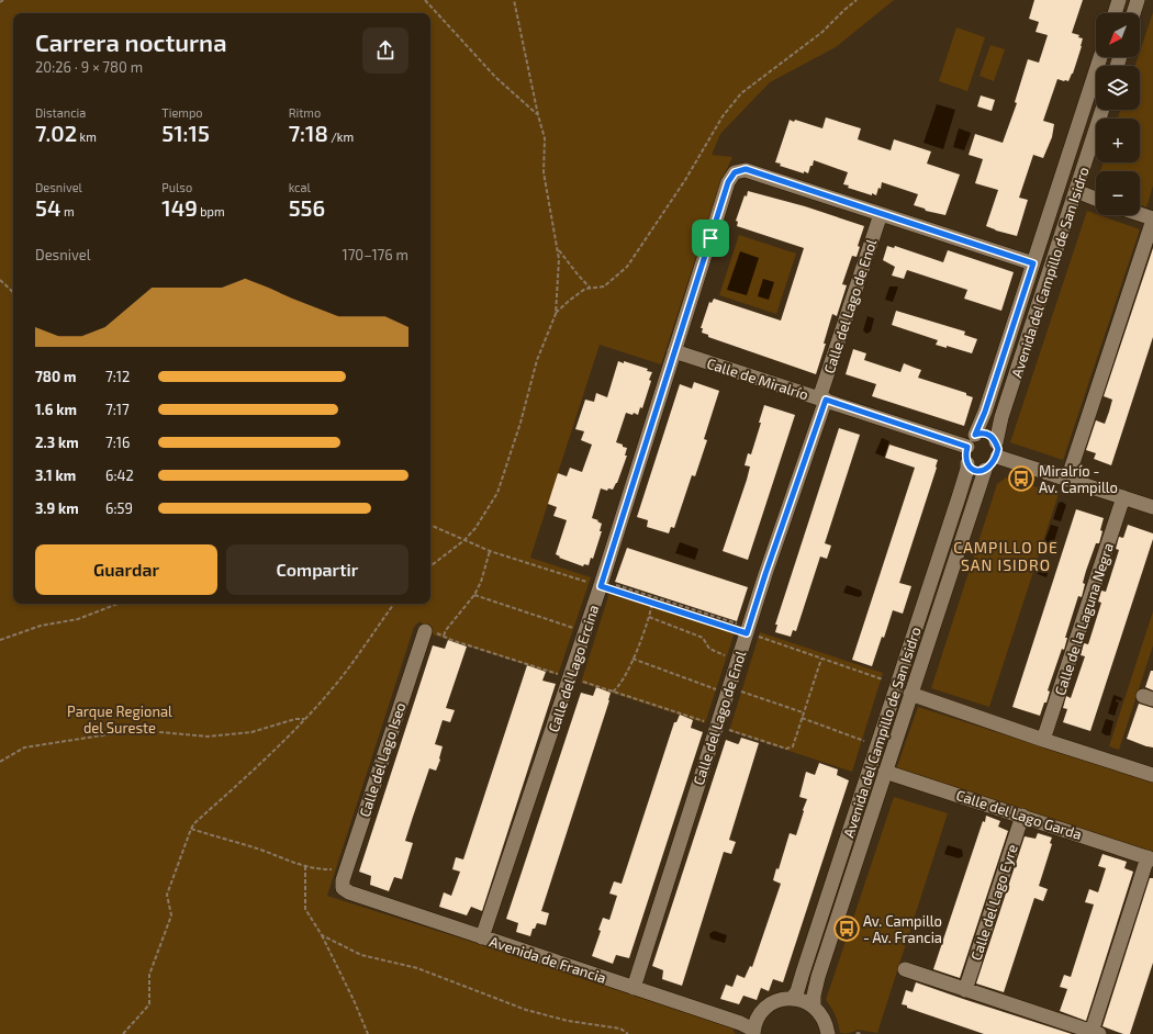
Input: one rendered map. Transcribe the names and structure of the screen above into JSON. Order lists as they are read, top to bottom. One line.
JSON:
{"streets":{"street":["Avenida del Campillo de San Isidro","Calle del Lago de Enol","Calle de Miralrío","Calle de la Laguna Negra","Calle del Lago Ercina","Calle del Lago Iseo","Calle del Lago Garda","Calle del Lago Eyre","Avenida de Francia"]},"crossings":[["Avenida del Campillo de San Isidro","Calle de Miralrío"],["Avenida del Campillo de San Isidro","Calle del Lago Garda"],["Calle del Lago de Enol","Calle de Miralrío"],["Calle del Lago de Enol","Calle del Lago Ercina"],["Calle del Lago de Enol","Avenida de Francia"],["Calle de Miralrío","Calle del Lago Ercina"],["Calle del Lago Ercina","Avenida de Francia"],["Calle del Lago Iseo","Avenida de Francia"],["Calle del Lago Garda","Calle del Lago Eyre"]],"districts":["CAMPILLO DE SAN ISIDRO"],"parks":["Parque Regional del Sureste"],"places":{"bus stop":["Miralrío - Av. Campillo","Av. Campillo - Av. Francia"]},"north":"bottom left","page":{"map_buttons":["+","−"],"heading":["Carrera nocturna","20:26 · 9 × 780 m"],"stats":[["Distancia","7.02 km"],["Tiempo","51:15"],["Ritmo","7:18 /km"],["Desnivel","54 m"],["Pulso","149 bpm"],["kcal","556"]],"chart":["Desnivel","170–176 m"],"list":[{"name":"780 m","note":"7:12"},{"name":"1.6 km","note":"7:17"},{"name":"2.3 km","note":"7:16"},{"name":"3.1 km","note":"6:42"},{"name":"3.9 km","note":"6:59"}],"buttons":["Guardar","Compartir"]}}
